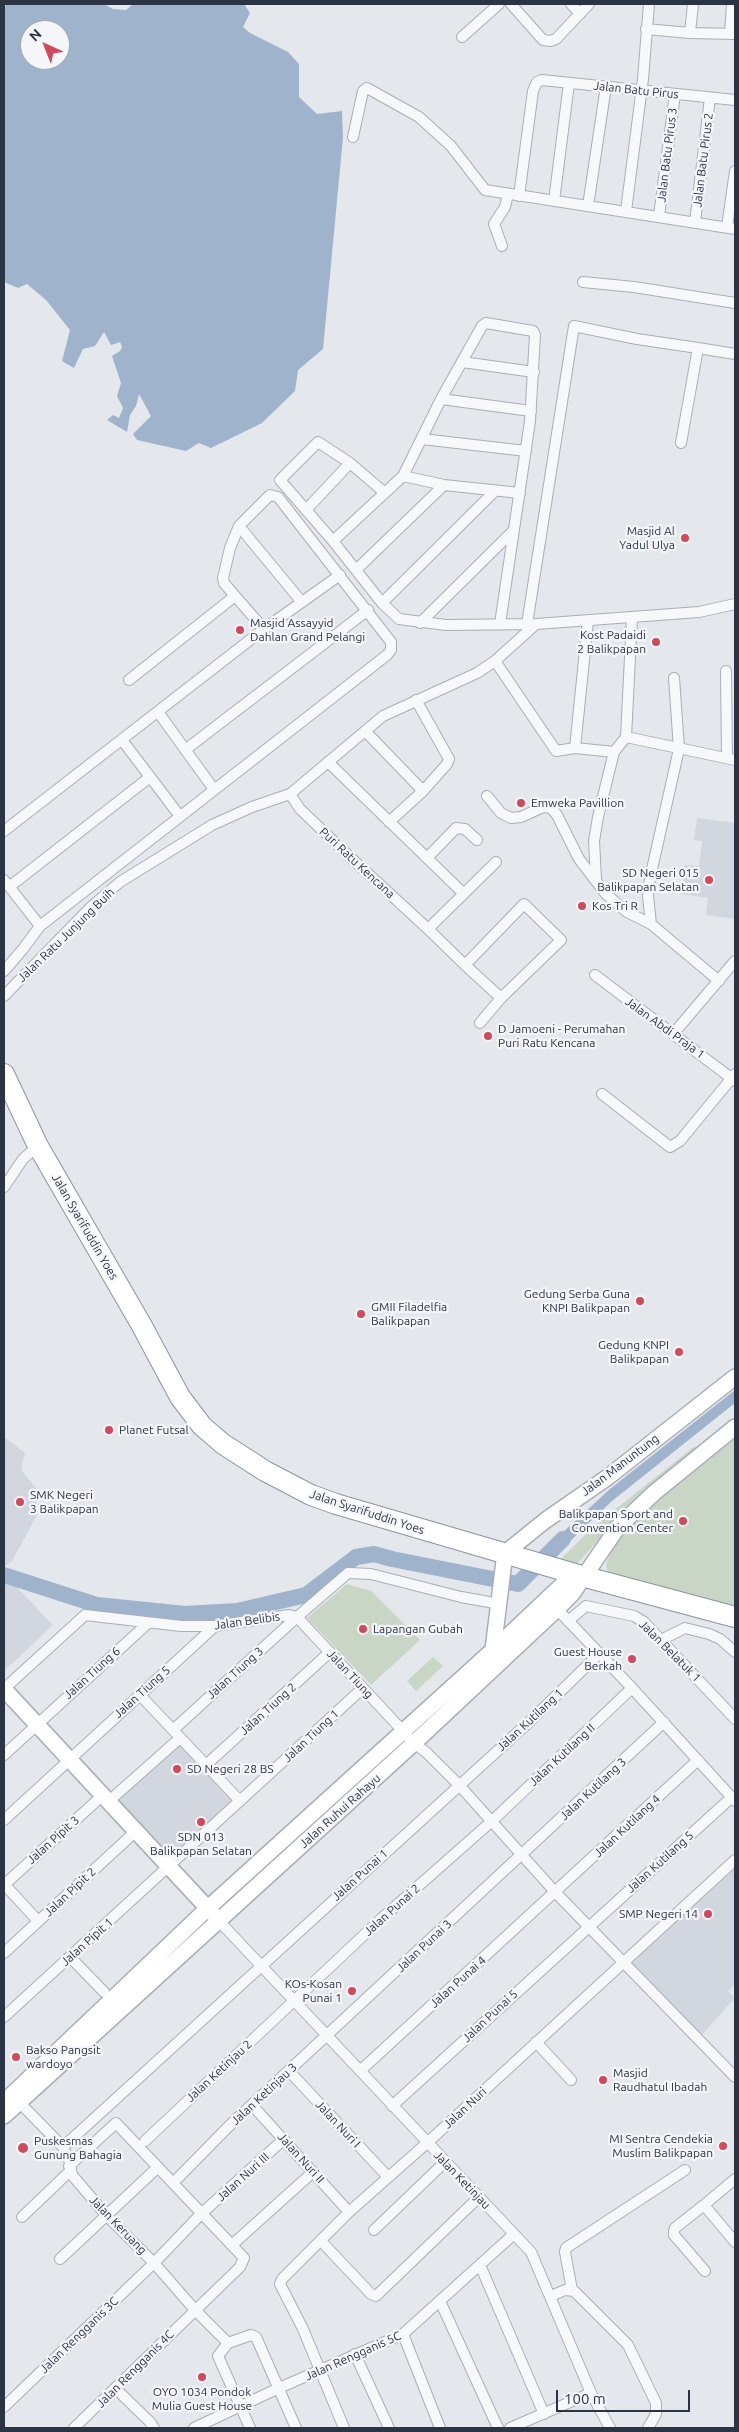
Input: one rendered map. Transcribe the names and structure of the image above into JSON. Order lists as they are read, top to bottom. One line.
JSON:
{"streets":{"highway":["Jalan Syarifuddin Yoes"],"main road":["Jalan Manuntung","Jalan Ruhui Rahayu","Jalan Ketinjau"],"street":["Jalan Batu Pirus","Jalan Batu Pirus 3","Jalan Batu Pirus 2","Puri Ratu Kencana","Jalan Ratu Junjung Buih","Jalan Abdi Praja 1","Jalan Belibis","Jalan Belatuk 1","Jalan Tiung 6","Jalan Tiung 3","Jalan Tiung","Jalan Tiung 5","Jalan Tiung 2","Jalan Kutilang 1","Jalan Tiung 1","Jalan Kutilang II","Jalan Kutilang 3","Jalan Kutilang 4","Jalan Pipit 3","Jalan Kutilang 5","Jalan Punai 1","Jalan Pipit 2","Jalan Punai 2","Jalan Pipit 1","Jalan Punai 3","Jalan Punai 4","Jalan Punai 5","Jalan Ketinjau 2","Jalan Ketinjau 3","Jalan Nuri","Jalan Nuri I","Jalan Nuri II","Jalan Nuri III","Jalan Keruang","Jalan Rengganis 3C","Jalan Rengganis 5C","Jalan Rengganis 4C"]},"crossings":[["Jalan Batu Pirus","Jalan Batu Pirus 3"],["Jalan Batu Pirus","Jalan Batu Pirus 2"],["Puri Ratu Kencana","Jalan Ratu Junjung Buih"],["Jalan Syarifuddin Yoes","Jalan Manuntung"],["Jalan Syarifuddin Yoes","Jalan Ruhui Rahayu"],["Jalan Belibis","Jalan Tiung 6"],["Jalan Belibis","Jalan Tiung 3"],["Jalan Belibis","Jalan Tiung"],["Jalan Belibis","Jalan Tiung 5"],["Jalan Belibis","Jalan Ketinjau"],["Jalan Tiung 6","Jalan Ketinjau"],["Jalan Tiung 3","Jalan Tiung"],["Jalan Tiung","Jalan Tiung 2"],["Jalan Tiung","Jalan Kutilang 1"],["Jalan Tiung","Jalan Tiung 1"],["Jalan Tiung","Jalan Kutilang II"],["Jalan Tiung","Jalan Kutilang 3"],["Jalan Tiung","Jalan Ruhui Rahayu"],["Jalan Tiung","Jalan Kutilang 4"],["Jalan Tiung","Jalan Kutilang 5"],["Jalan Tiung","Jalan Punai 1"],["Jalan Tiung","Jalan Punai 2"],["Jalan Tiung","Jalan Punai 3"],["Jalan Tiung","Jalan Punai 4"],["Jalan Tiung","Jalan Punai 5"],["Jalan Tiung","Jalan Nuri"],["Jalan Tiung 5","Jalan Ketinjau"],["Jalan Kutilang 1","Jalan Punai 1"],["Jalan Tiung 1","Jalan Pipit 1"],["Jalan Tiung 1","Jalan Ketinjau"],["Jalan Kutilang II","Jalan Punai 2"],["Jalan Kutilang 3","Jalan Punai 3"],["Jalan Ruhui Rahayu","Jalan Ketinjau"],["Jalan Ruhui Rahayu","Jalan Keruang"],["Jalan Kutilang 4","Jalan Punai 4"],["Jalan Pipit 3","Jalan Ketinjau"],["Jalan Kutilang 5","Jalan Punai 5"],["Jalan Punai 1","Jalan Ketinjau"],["Jalan Pipit 2","Jalan Ketinjau"],["Jalan Punai 2","Jalan Ketinjau 2"],["Jalan Punai 2","Jalan Ketinjau"],["Jalan Pipit 1","Jalan Ketinjau"],["Jalan Punai 3","Jalan Ketinjau 3"],["Jalan Punai 3","Jalan Ketinjau"],["Jalan Punai 4","Jalan Ketinjau"],["Jalan Punai 5","Jalan Ketinjau"],["Jalan Ketinjau 2","Jalan Ketinjau"],["Jalan Ketinjau 3","Jalan Nuri I"],["Jalan Ketinjau 3","Jalan Nuri II"],["Jalan Ketinjau 3","Jalan Ketinjau"],["Jalan Nuri","Jalan Nuri I"],["Jalan Nuri","Jalan Nuri II"],["Jalan Nuri","Jalan Ketinjau"],["Jalan Nuri","Jalan Rengganis 5C"],["Jalan Nuri II","Jalan Nuri III"],["Jalan Nuri III","Jalan Keruang"],["Jalan Nuri III","Jalan Rengganis 3C"],["Jalan Ketinjau","Jalan Rengganis 5C"],["Jalan Keruang","Jalan Rengganis 3C"],["Jalan Keruang","Jalan Rengganis 4C"]],"places":["Masjid Al Yadul Ulya","Masjid Assayyid Dahlan Grand Pelangi","Kost Padaidi 2 Balikpapan","Emweka Pavillion","SD Negeri 015 Balikpapan Selatan","Kos Tri R","D Jamoeni - Perumahan Puri Ratu Kencana","Gedung Serba Guna KNPI Balikpapan","GMII Filadelfia Balikpapan","Gedung KNPI Balikpapan","Planet Futsal","SMK Negeri 3 Balikpapan","Balikpapan Sport and Convention Center","Lapangan Gubah","Guest House Berkah","SD Negeri 28 BS","SDN 013 Balikpapan Selatan","SMP Negeri 14","KOs-Kosan Punai 1","Bakso Pangsit wardoyo","Masjid Raudhatul Ibadah","MI Sentra Cendekia Muslim Balikpapan","Puskesmas Gunung Bahagia","OYO 1034 Pondok Mulia Guest House"],"scale_bar":"100 m","north":"top left"}
